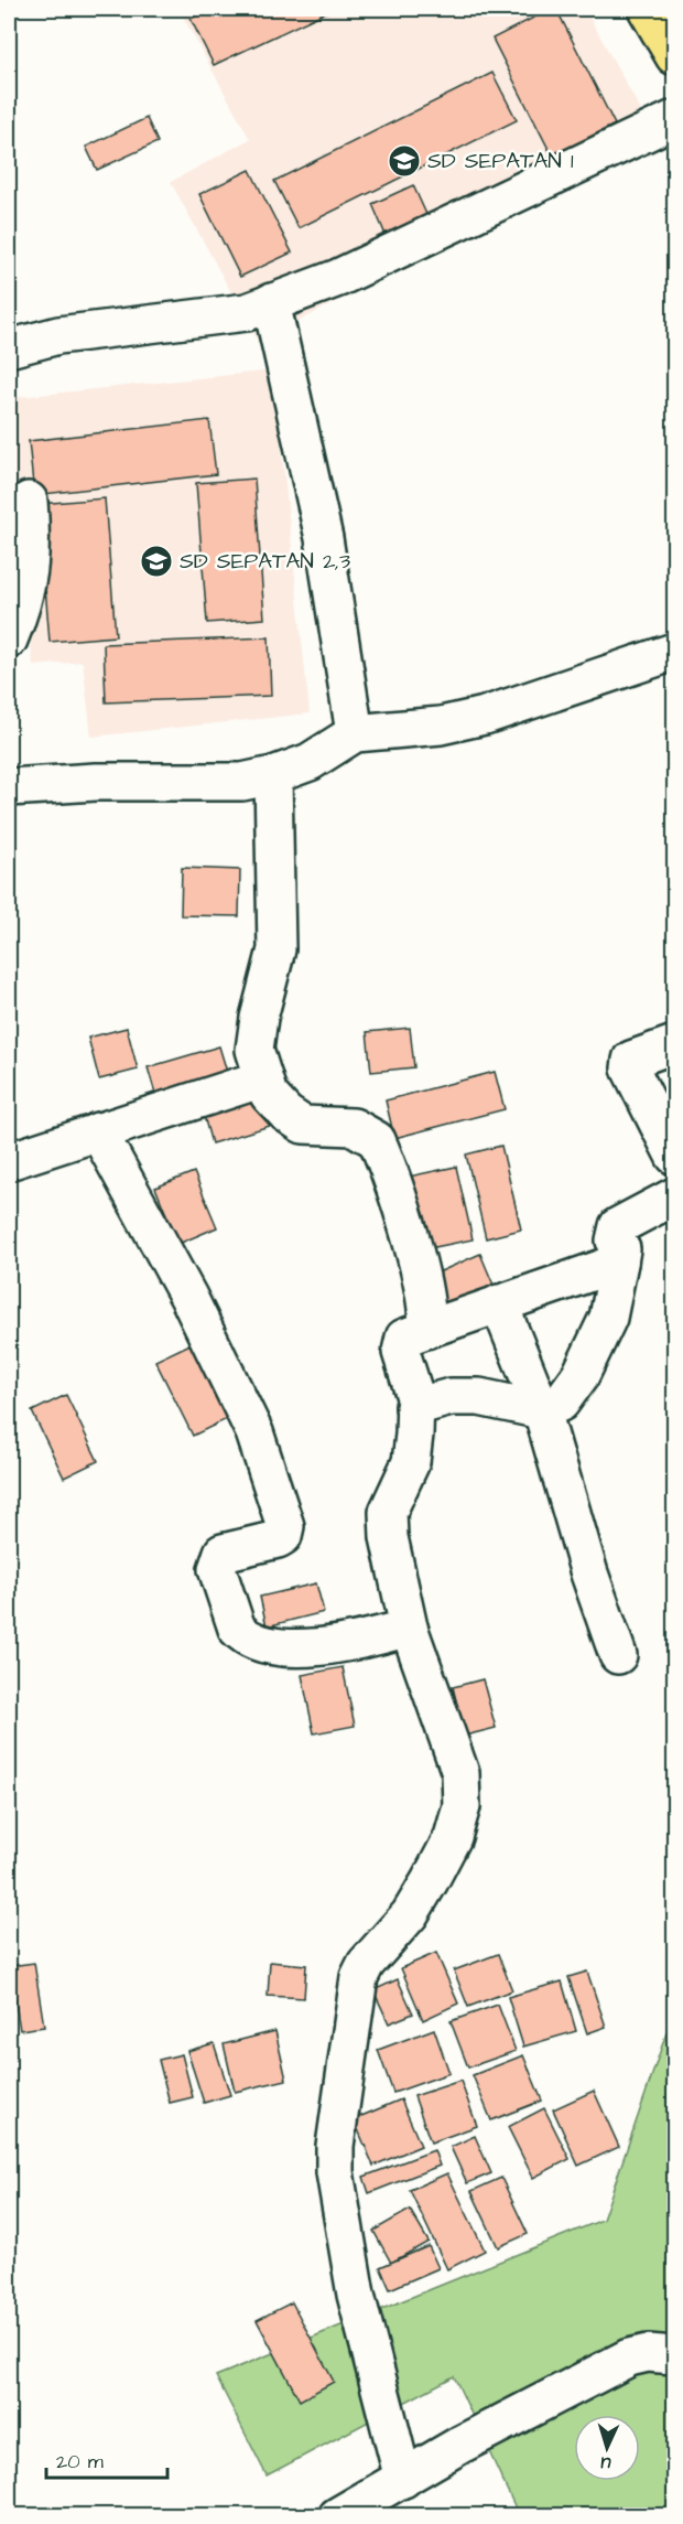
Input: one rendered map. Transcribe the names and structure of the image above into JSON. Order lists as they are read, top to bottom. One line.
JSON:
{"places":{"school or university":["SD SEPATAN 1","SD SEPATAN 2,3"]},"scale_bar":"20 m","north":"bottom"}
